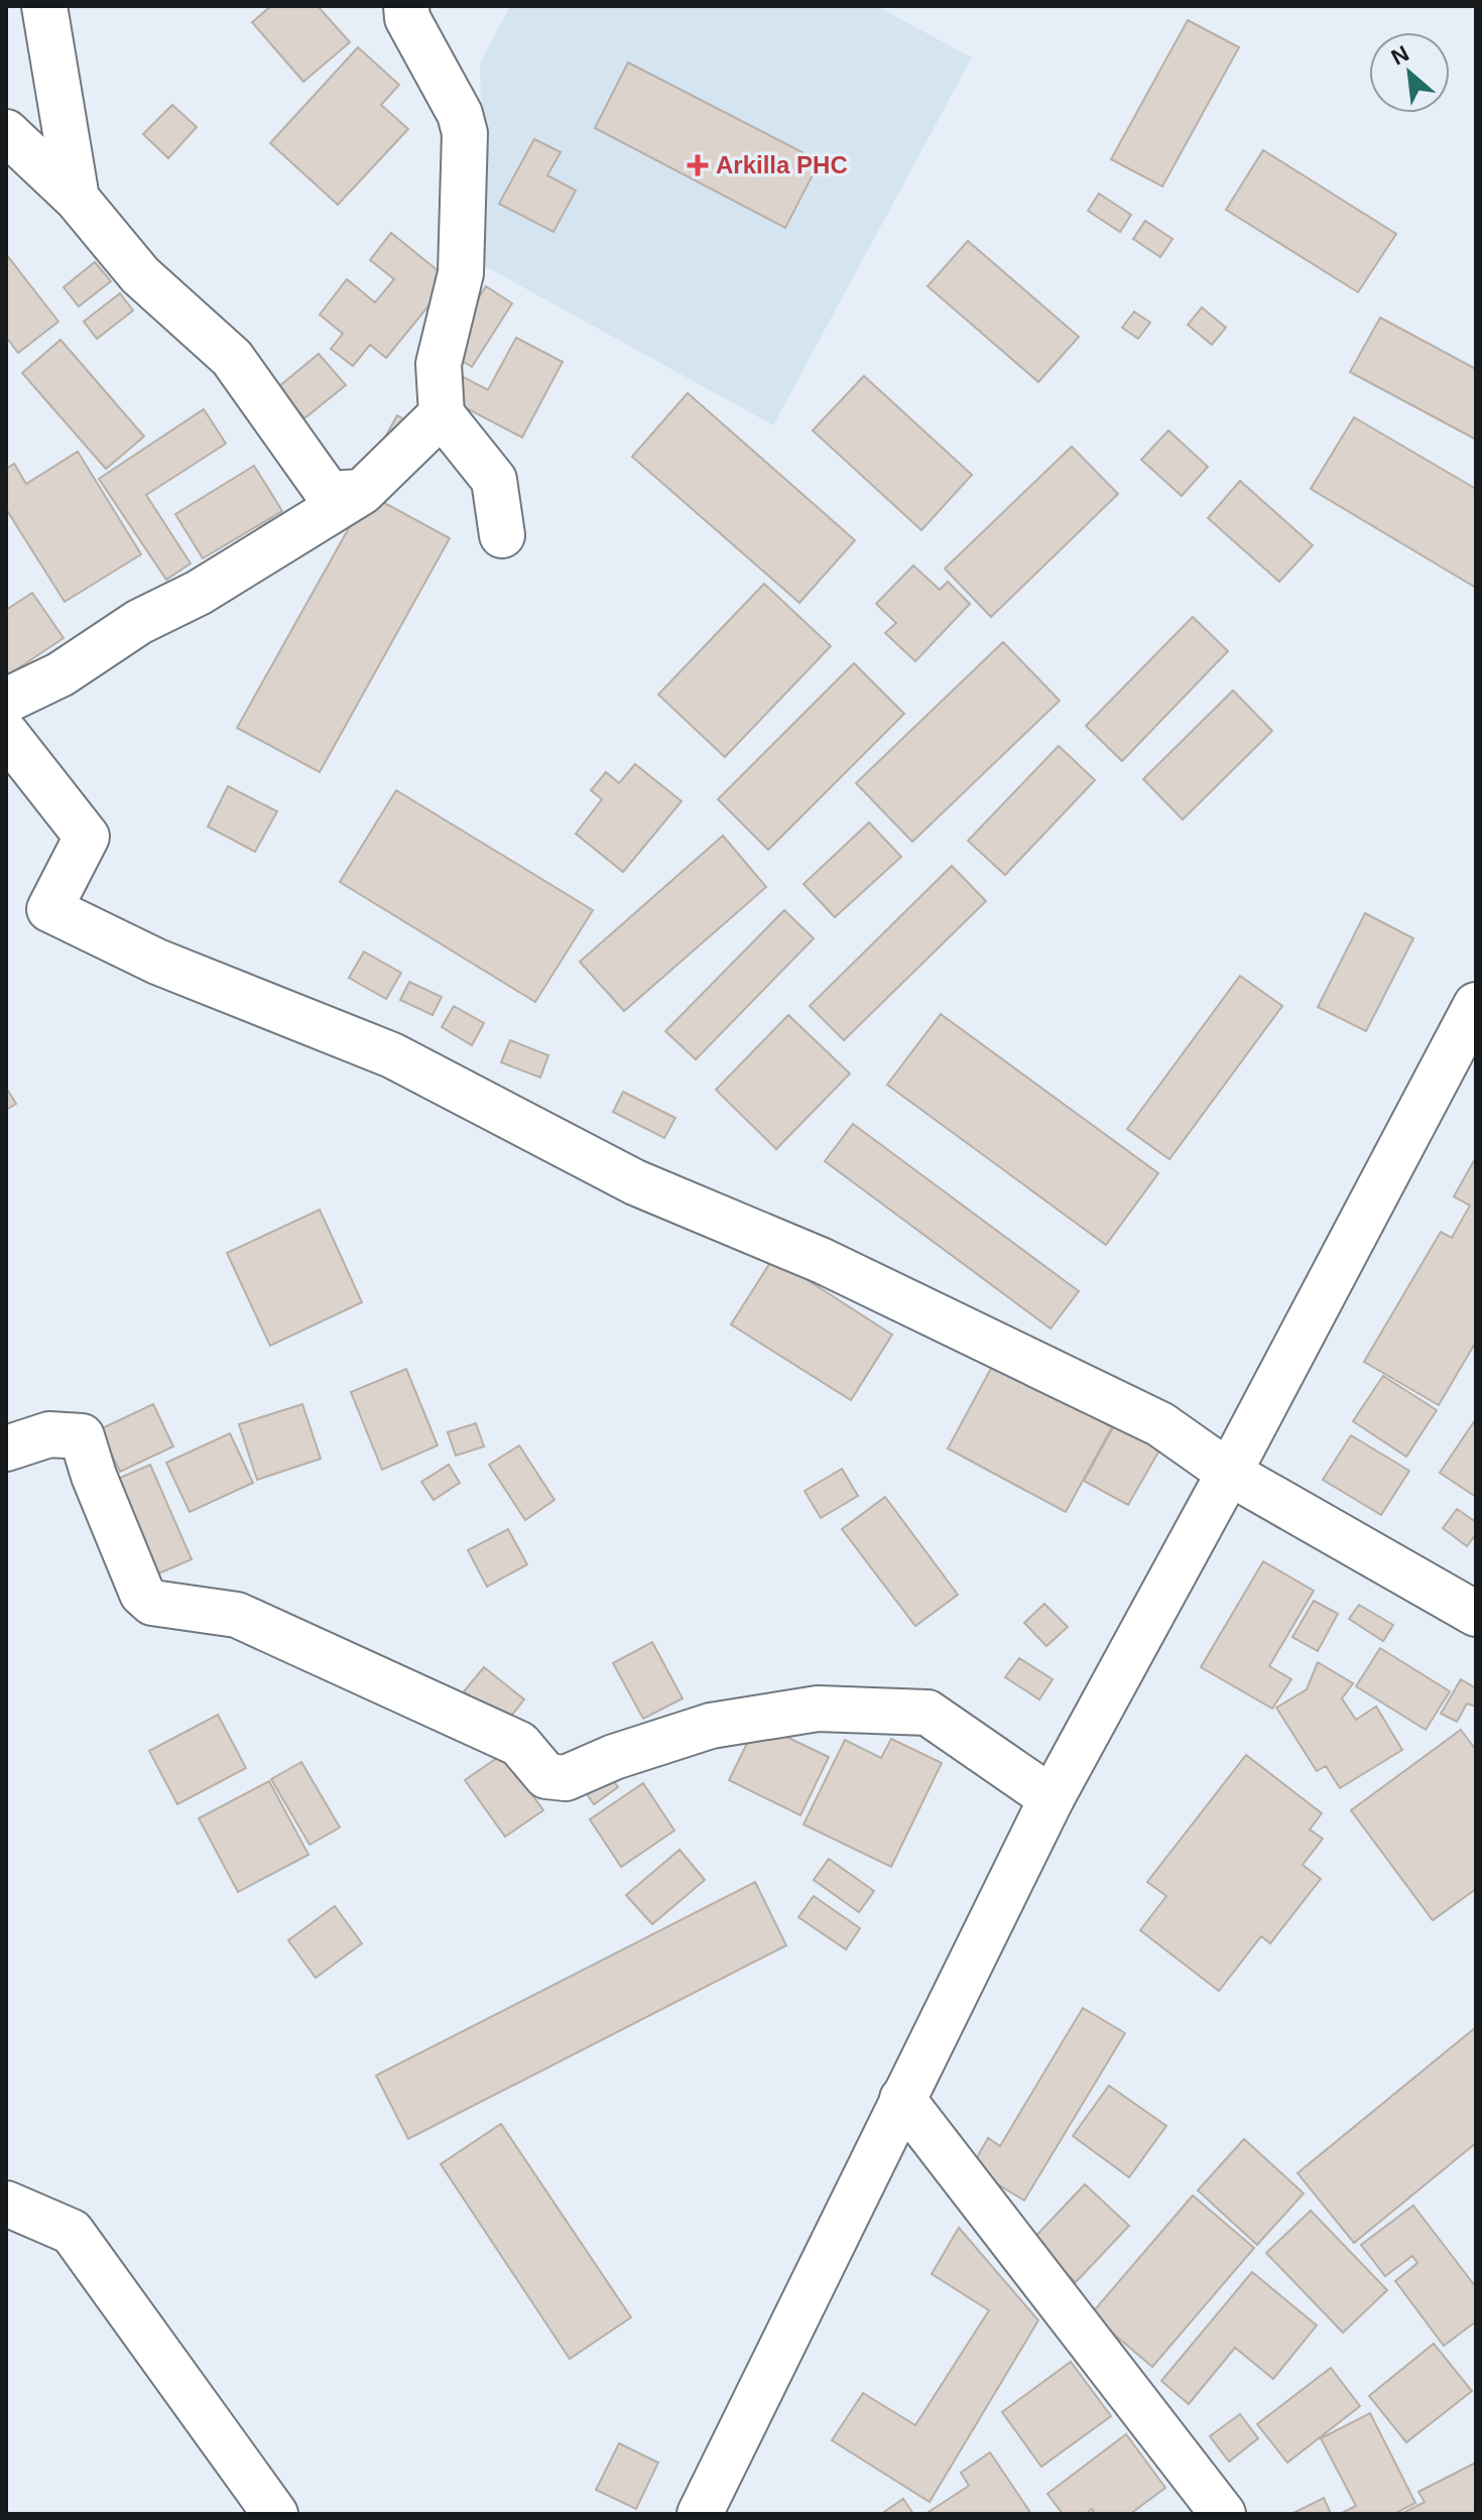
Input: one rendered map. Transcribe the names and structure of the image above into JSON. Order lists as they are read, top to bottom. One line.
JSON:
{"places":{"health":["Arkilla PHC"]},"north":"top left"}
